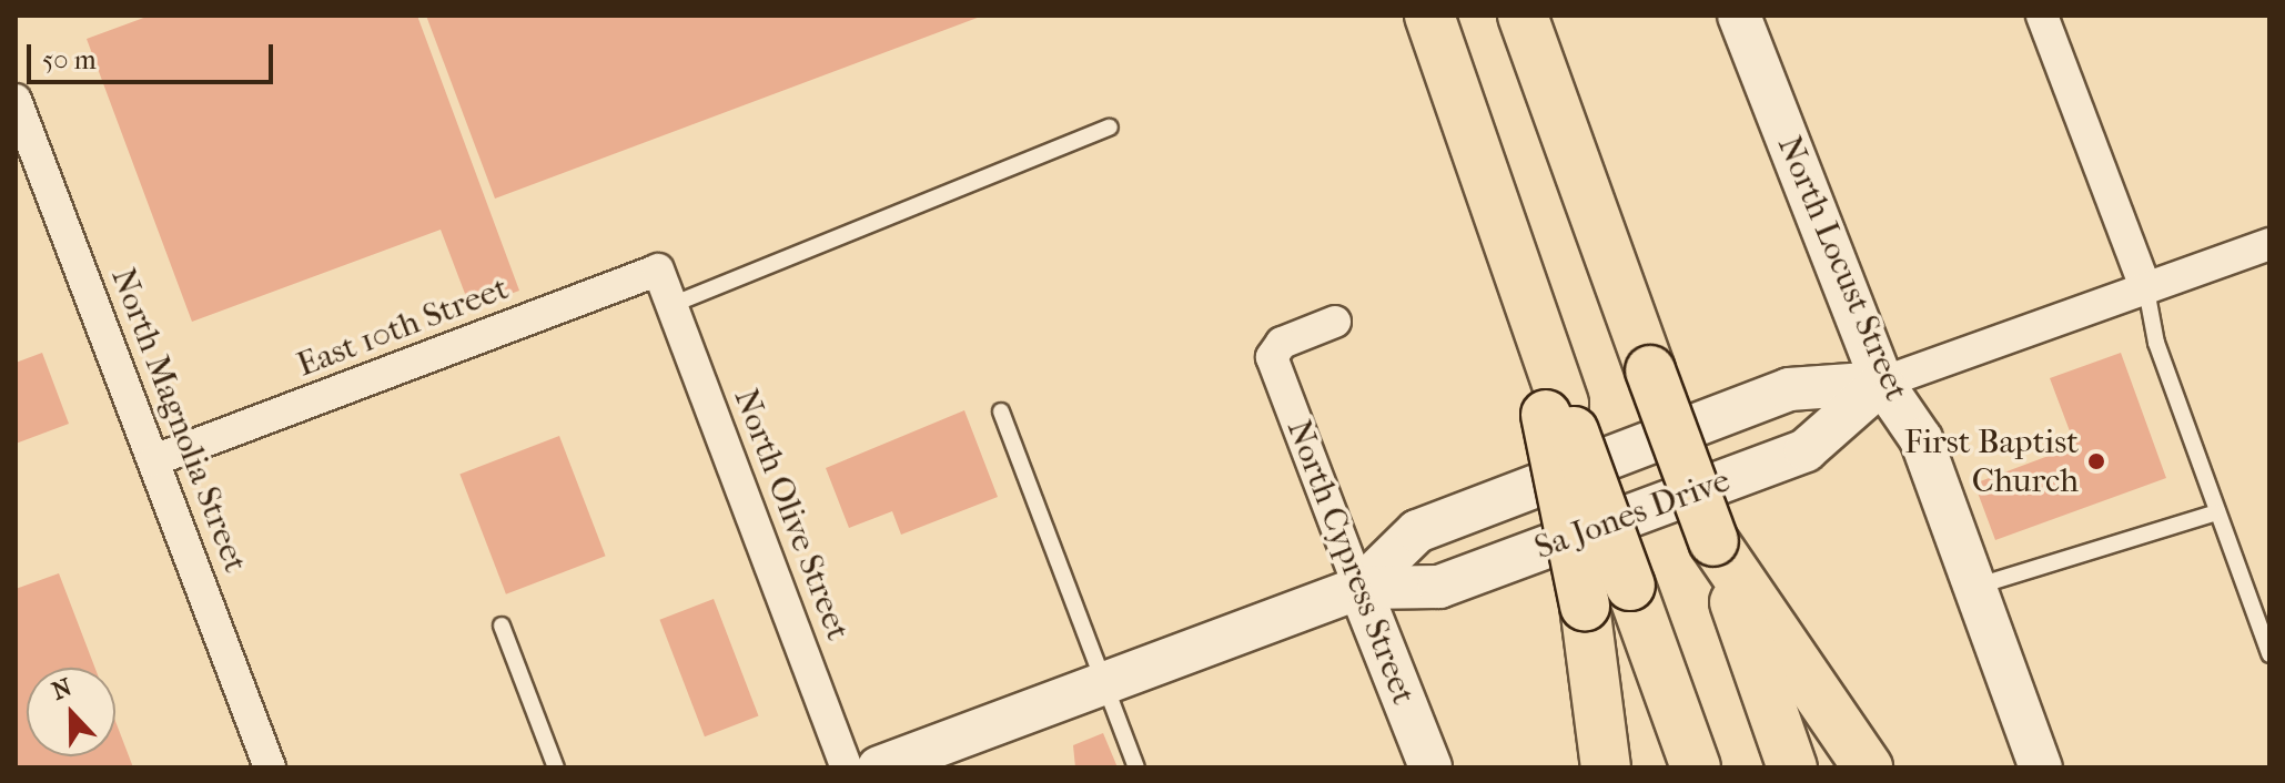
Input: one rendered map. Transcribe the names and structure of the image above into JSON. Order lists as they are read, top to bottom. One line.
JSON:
{"streets":{"main road":["North Locust Street","Sa Jones Drive","North Cypress Street"],"street":["East 10th Street","North Magnolia Street","North Olive Street"]},"crossings":[["North Locust Street","Sa Jones Drive"],["East 10th Street","North Magnolia Street"],["East 10th Street","North Olive Street"],["Sa Jones Drive","North Cypress Street"]],"places":["First Baptist Church"],"scale_bar":"50 m","north":"top"}
